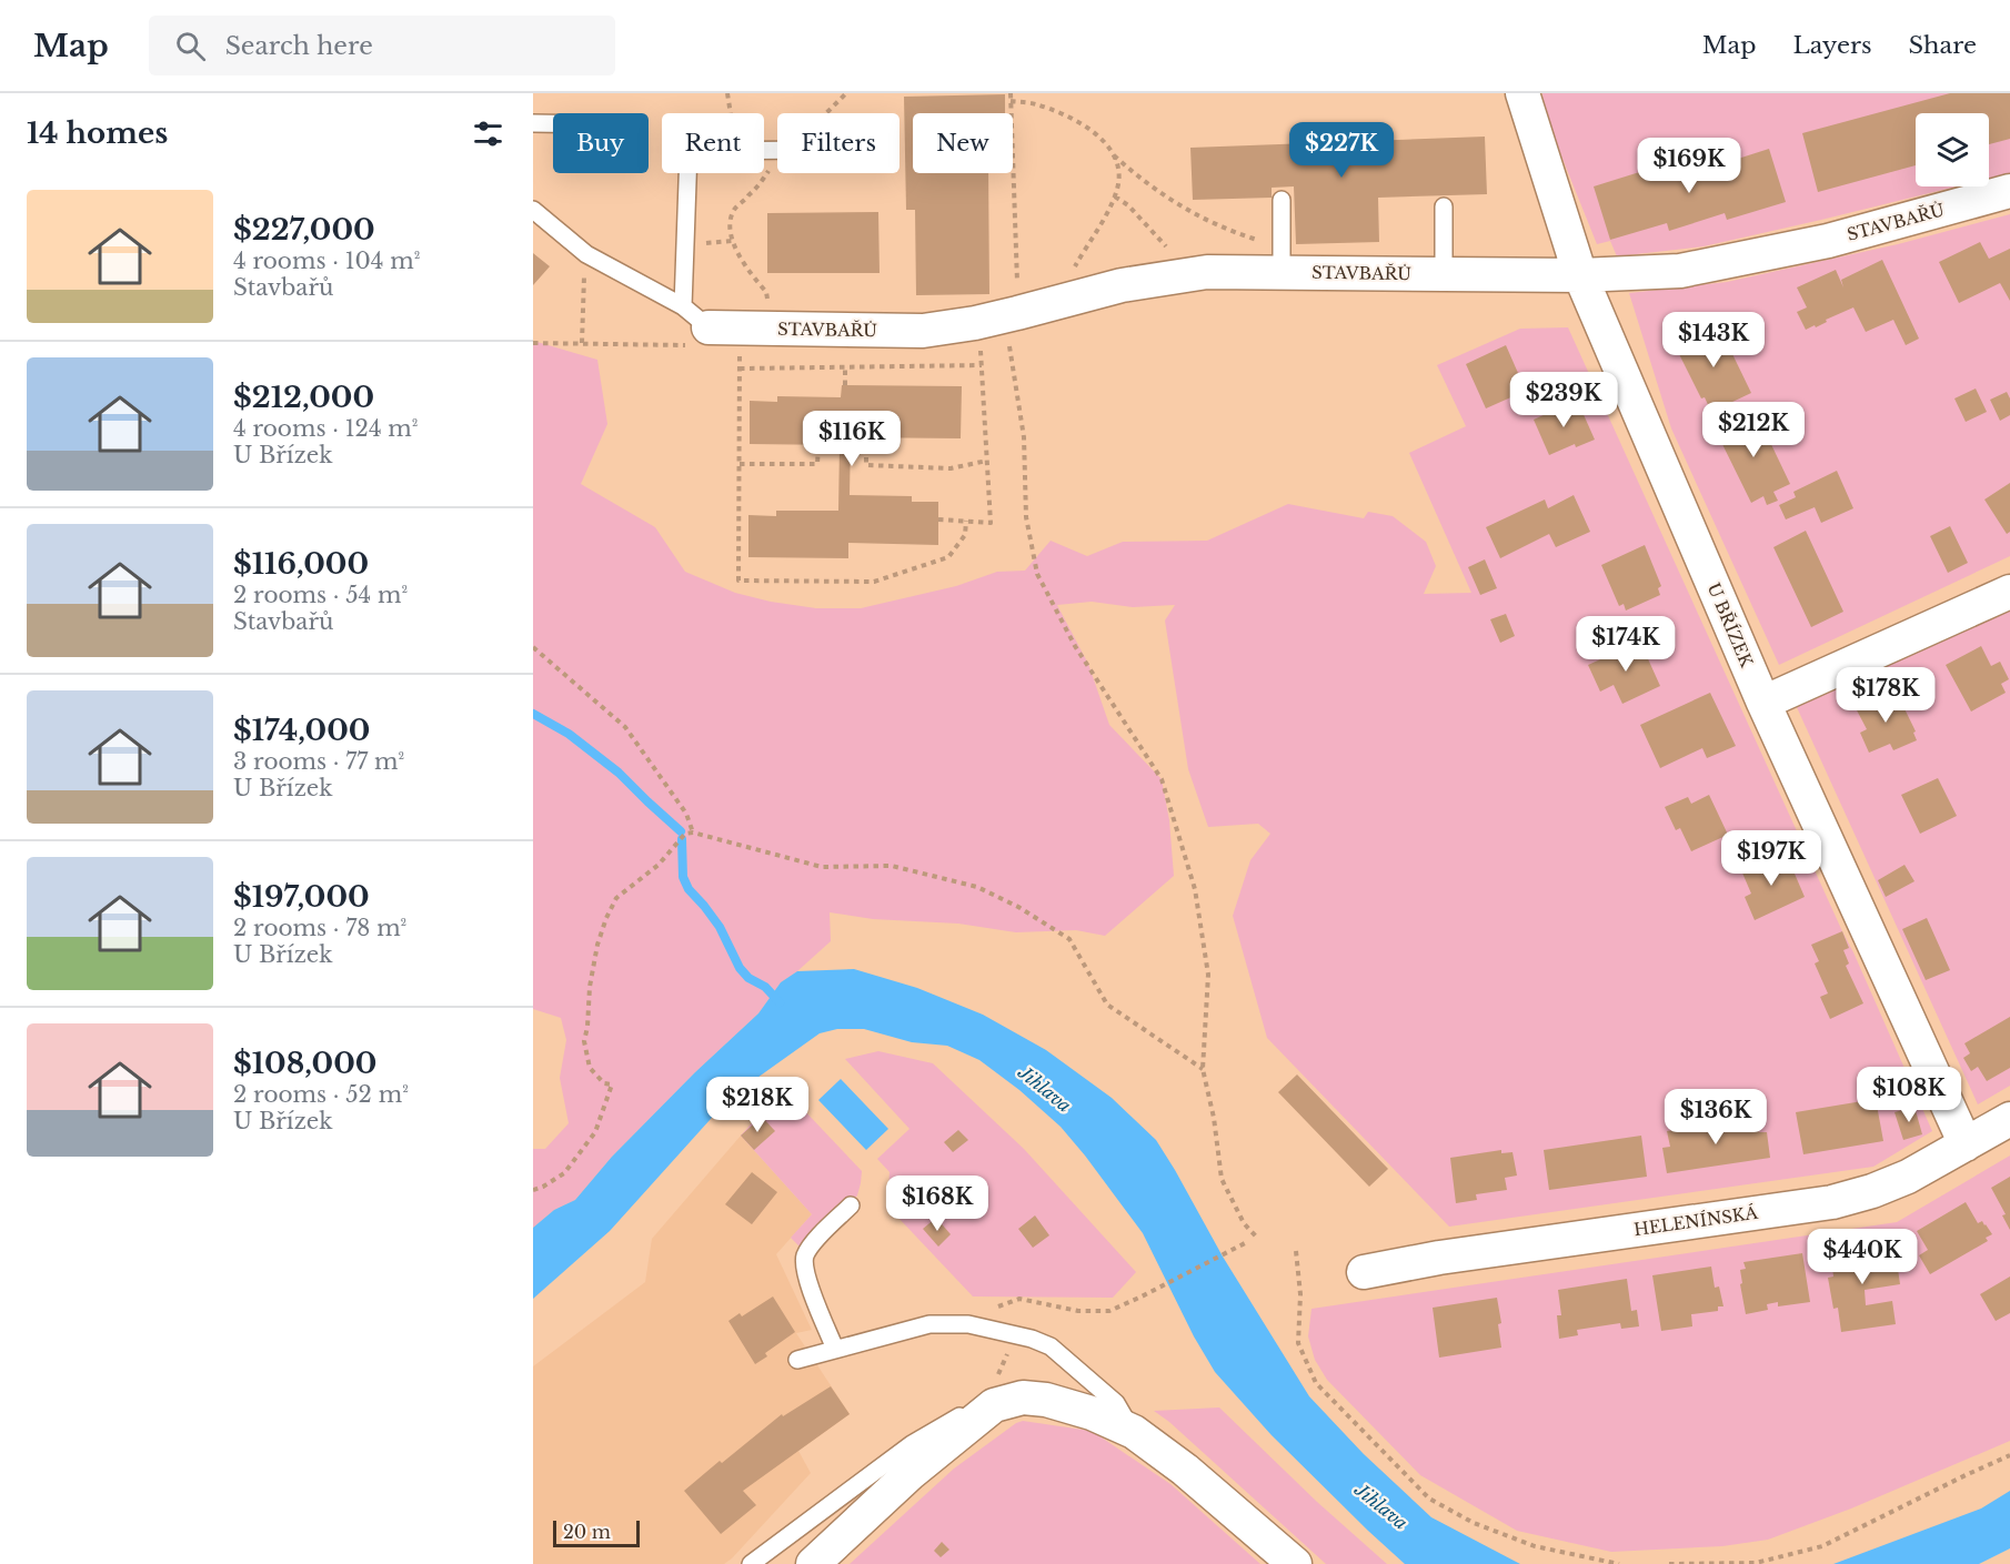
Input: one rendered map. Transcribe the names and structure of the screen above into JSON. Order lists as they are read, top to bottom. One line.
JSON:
{"streets":{"street":["STAVBAŘŮ","U BŘÍZEK","HELENÍNSKÁ"]},"crossings":[["STAVBAŘŮ","U BŘÍZEK"],["U BŘÍZEK","HELENÍNSKÁ"]],"water":["Jihlava"],"scale_bar":"20 m","page":{"header":"Map","search":"Search here","nav":["Map","Layers","Share"],"heading":"14 homes","chip":["Buy","Rent","Filters","New"],"price":["$227K","$169K","$143K","$239K","$212K","$116K","$174K","$178K","$197K","$108K","$218K","$136K","$168K","$440K"],"list":[{"name":"$227,000","note":"4 rooms · 104 m² · Stavbařů"},{"name":"$212,000","note":"4 rooms · 124 m² · U Břízek"},{"name":"$116,000","note":"2 rooms · 54 m² · Stavbařů"},{"name":"$174,000","note":"3 rooms · 77 m² · U Břízek"},{"name":"$197,000","note":"2 rooms · 78 m² · U Břízek"},{"name":"$108,000","note":"2 rooms · 52 m² · U Břízek"}],"scale":"20 m"}}
